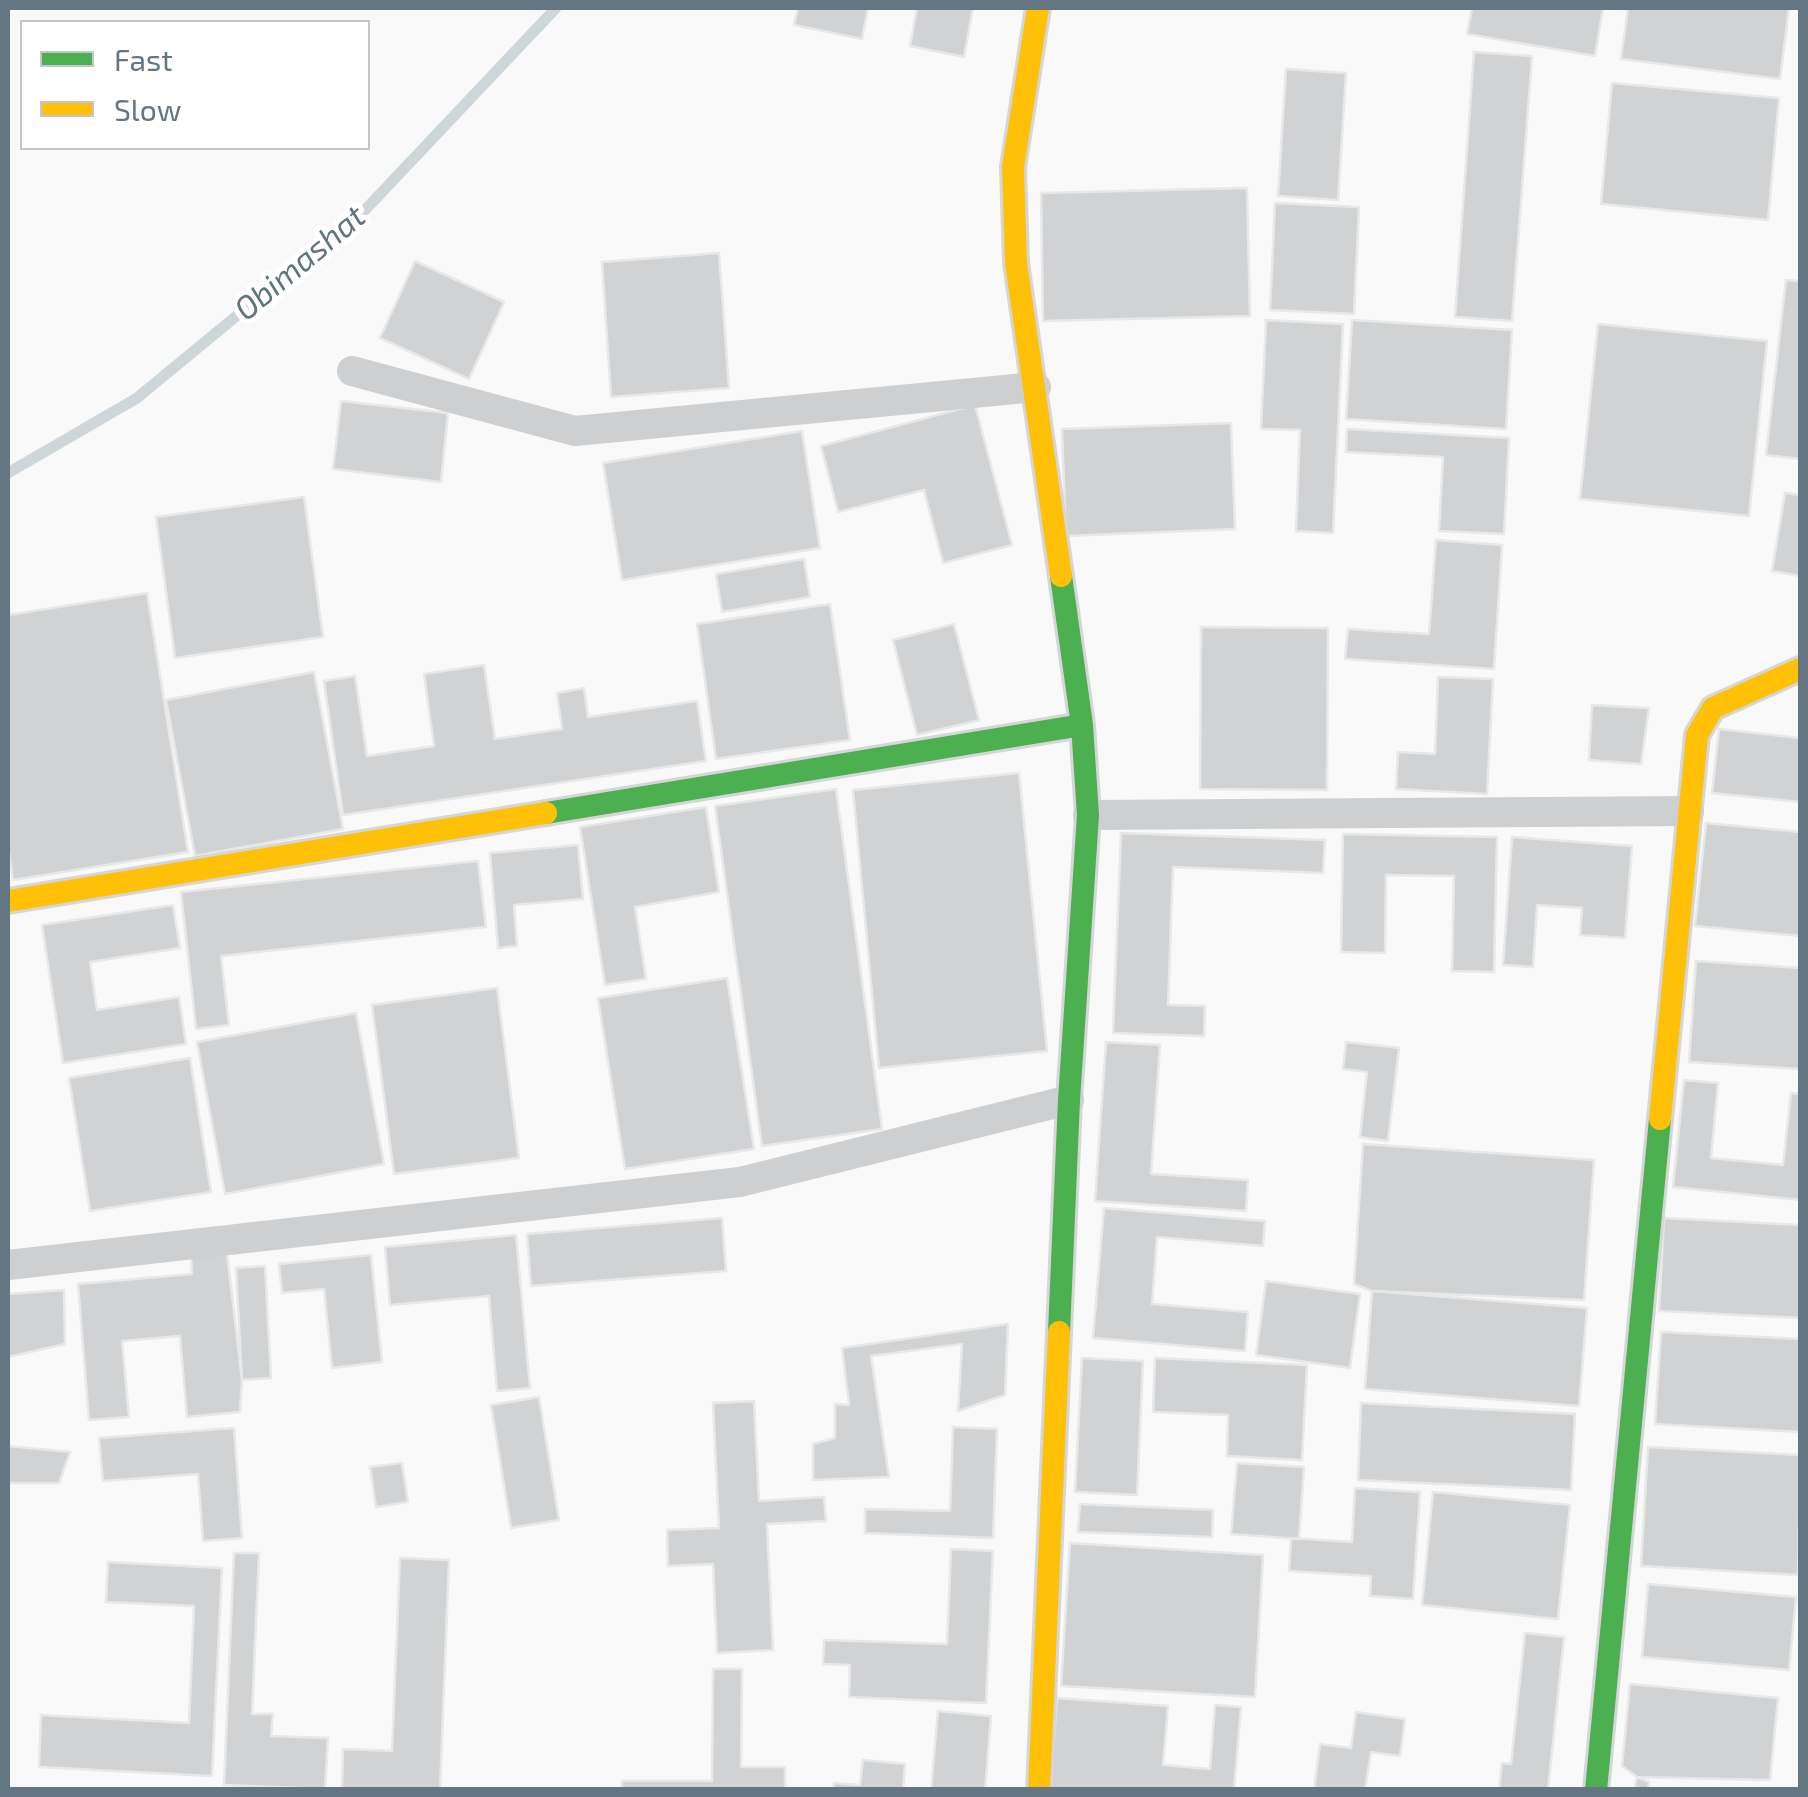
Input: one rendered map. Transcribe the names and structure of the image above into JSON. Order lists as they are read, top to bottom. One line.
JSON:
{"water":["Obimashat"],"legend":["Fast","Slow"]}
